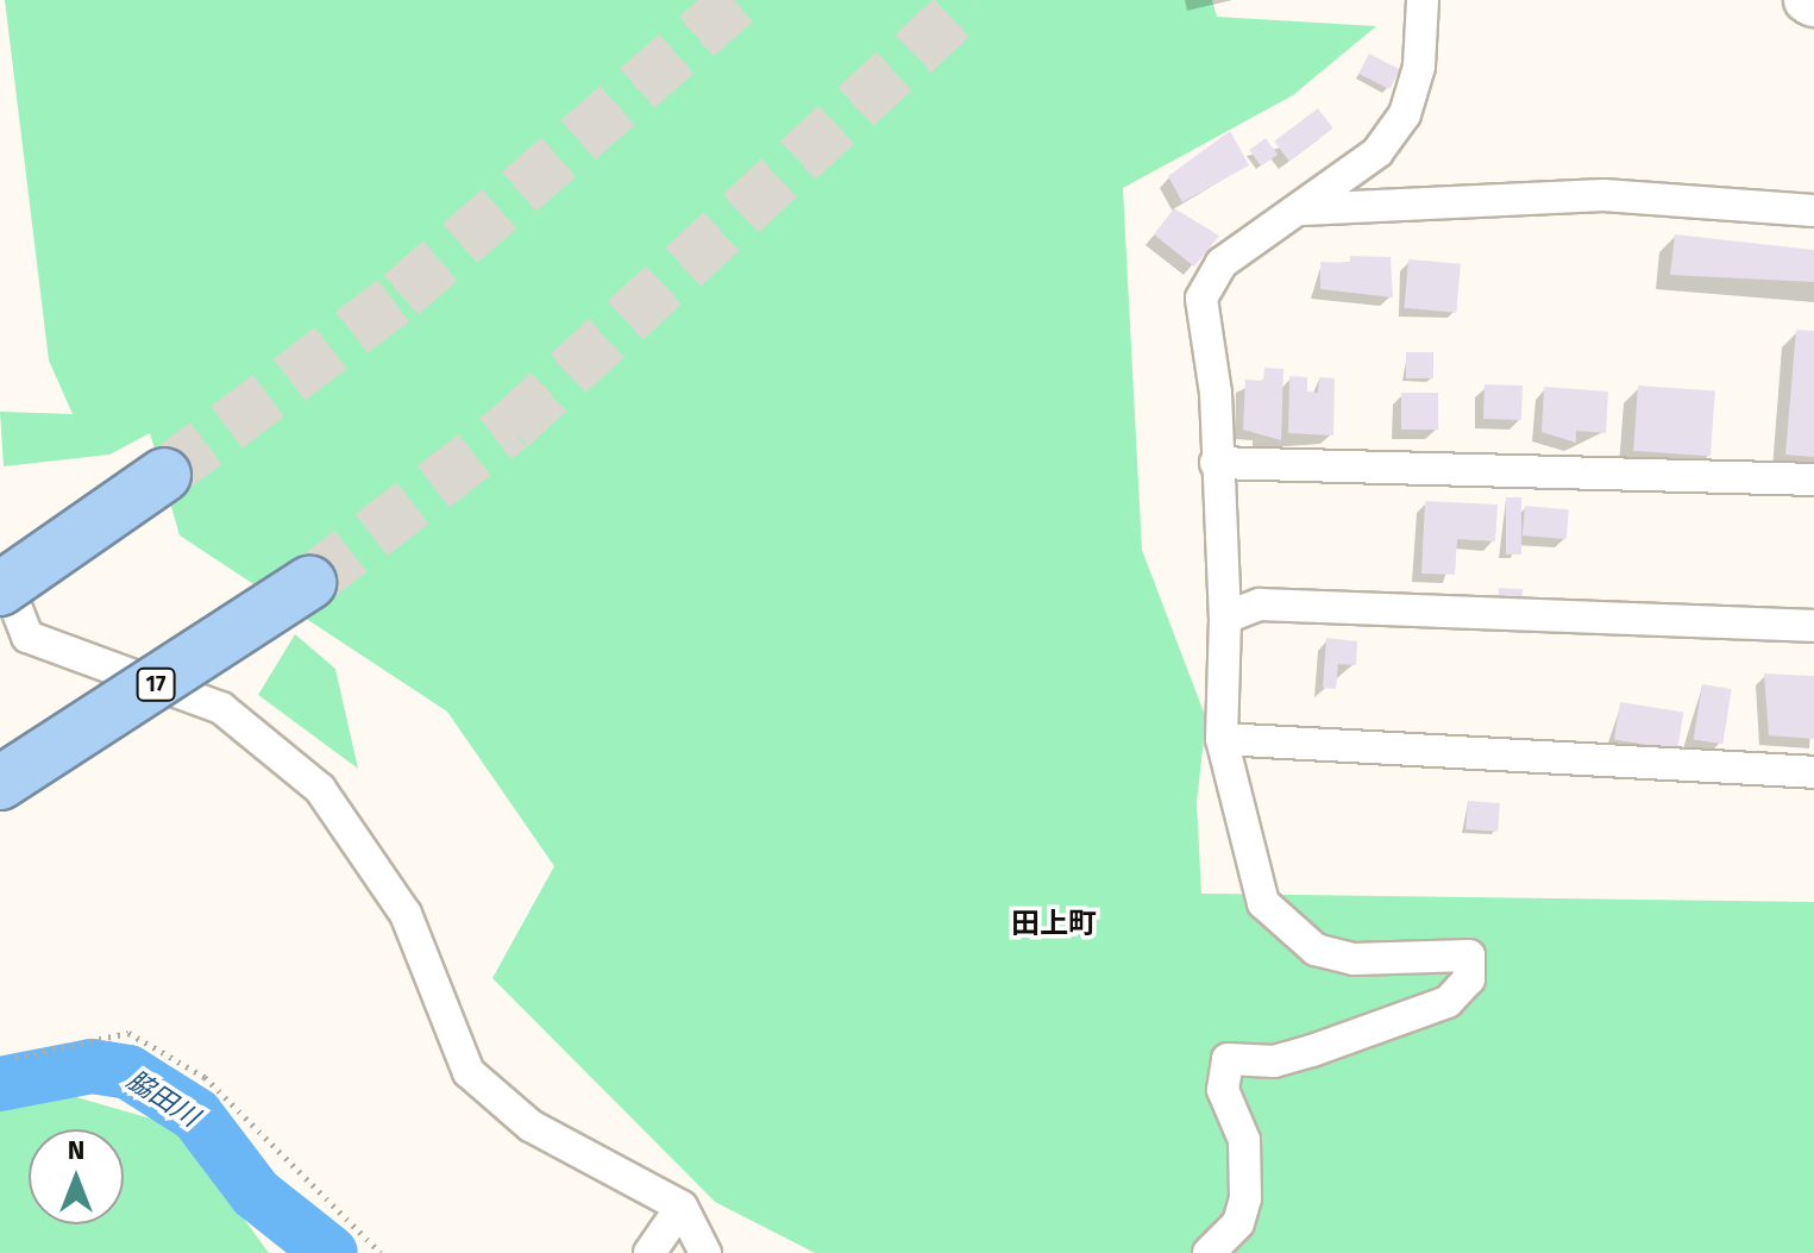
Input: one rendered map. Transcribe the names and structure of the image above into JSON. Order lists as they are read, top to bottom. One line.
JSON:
{"streets":{"highway":["17"]},"districts":["田上町"],"water":["脇田川"],"north":"top"}
